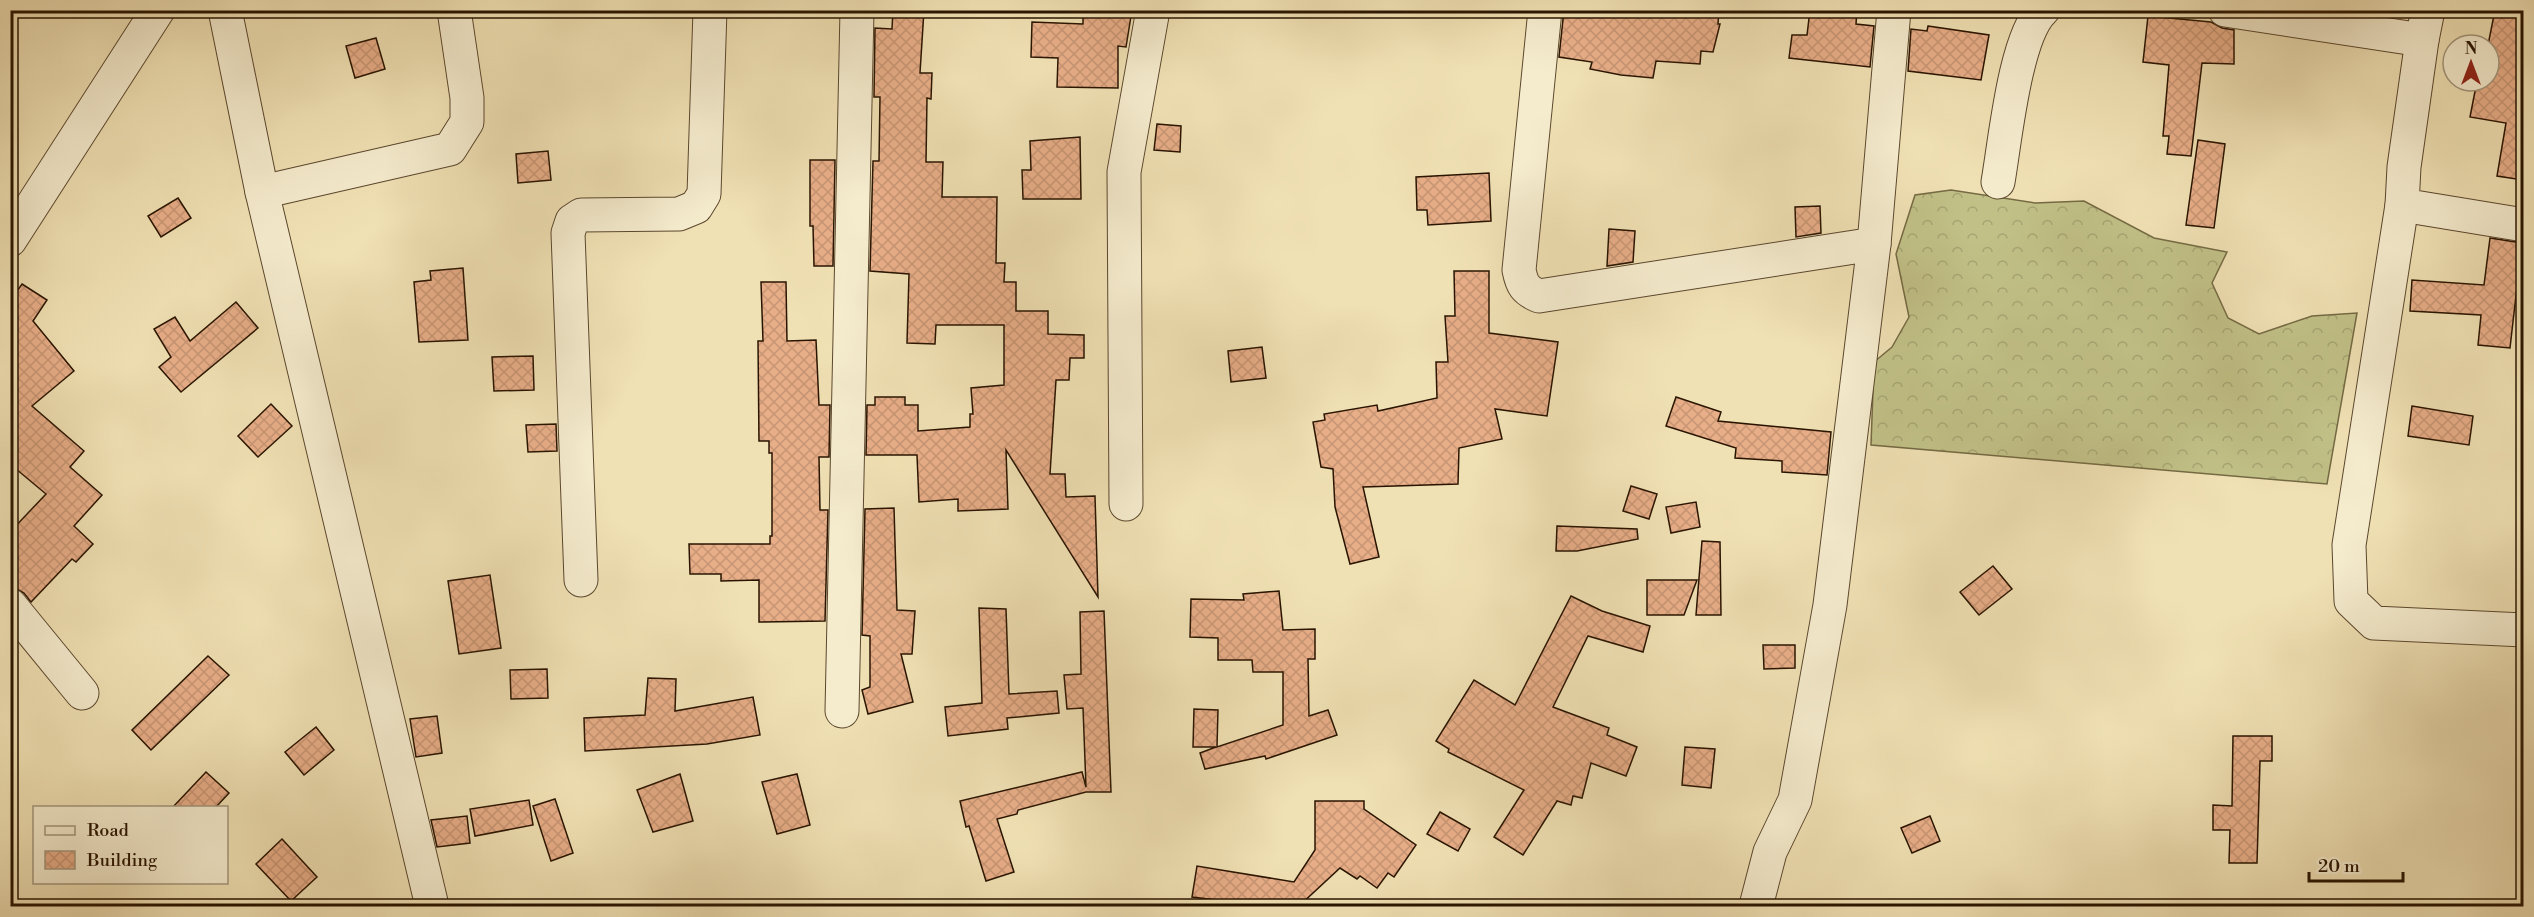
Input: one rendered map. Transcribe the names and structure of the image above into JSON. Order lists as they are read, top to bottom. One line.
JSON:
{"legend":["Road","Building"],"scale_bar":"20 m","north":"top"}
